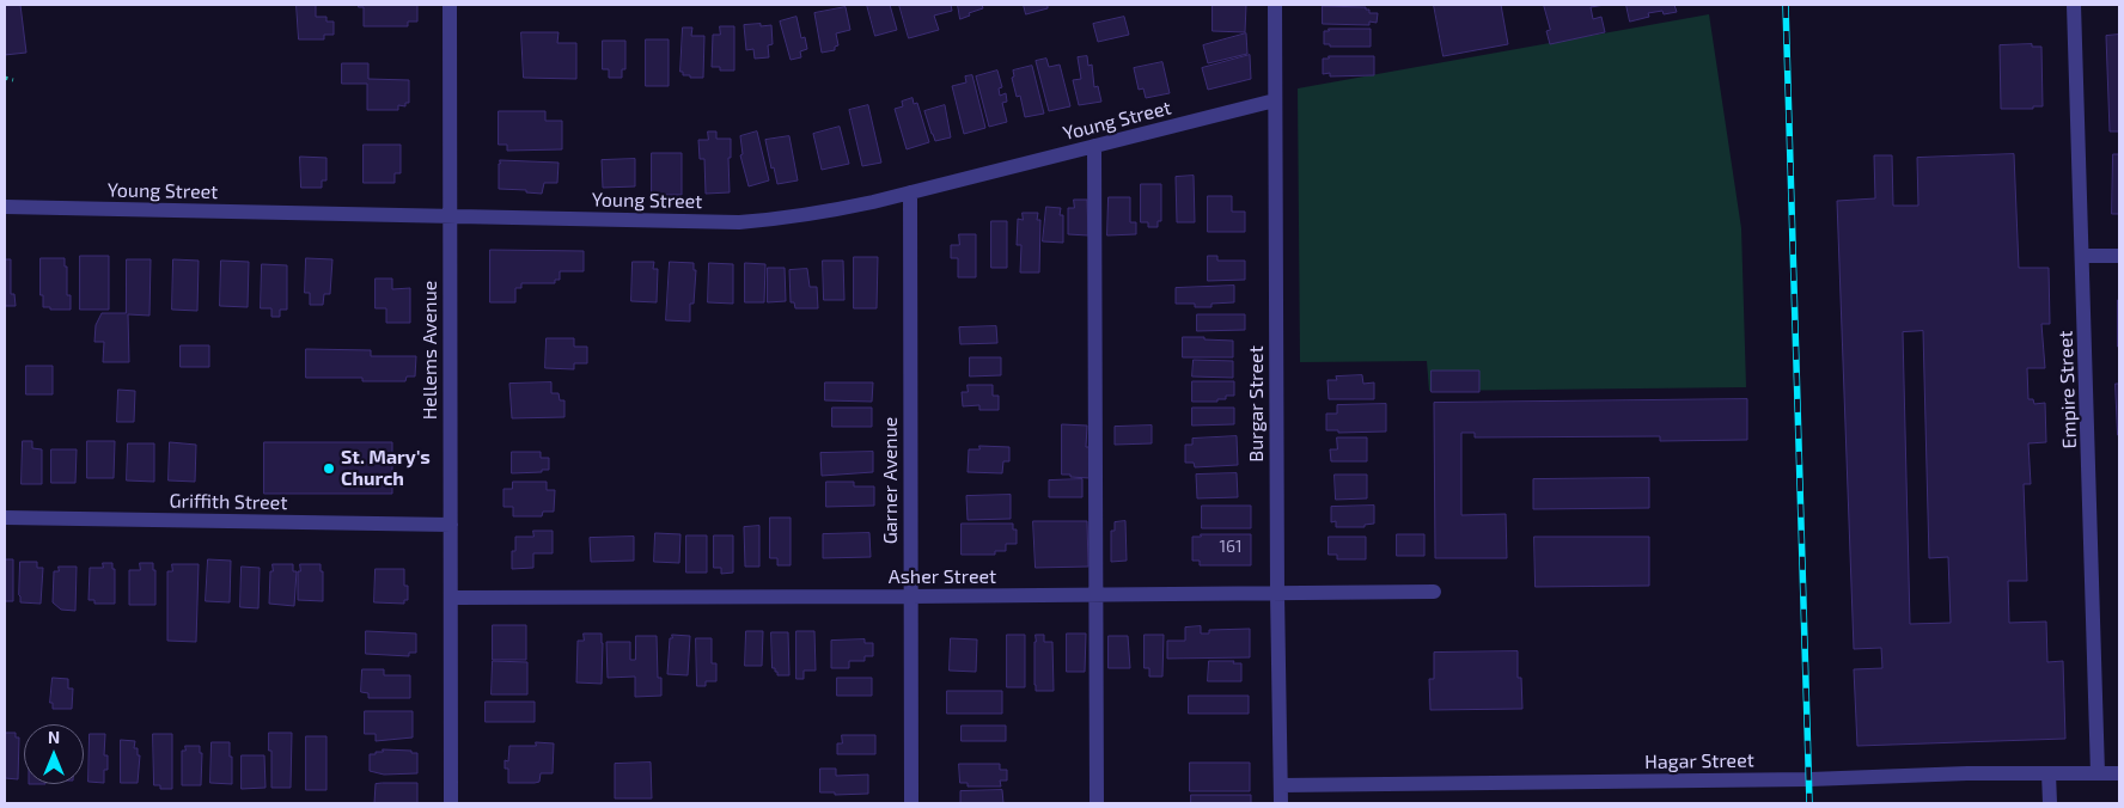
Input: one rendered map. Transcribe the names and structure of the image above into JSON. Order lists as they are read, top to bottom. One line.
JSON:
{"streets":{"street":["Young Street","Hellems Avenue","Empire Street","Burgar Street","Garner Avenue","Griffith Street","Asher Street","Hagar Street"]},"crossings":[["Young Street","Hellems Avenue"],["Young Street","Burgar Street"],["Young Street","Garner Avenue"],["Hellems Avenue","Griffith Street"],["Hellems Avenue","Asher Street"],["Empire Street","Hagar Street"],["Burgar Street","Asher Street"],["Burgar Street","Hagar Street"],["Garner Avenue","Asher Street"]],"places":["St. Mary's Church"],"house_numbers":["161"],"north":"top"}
